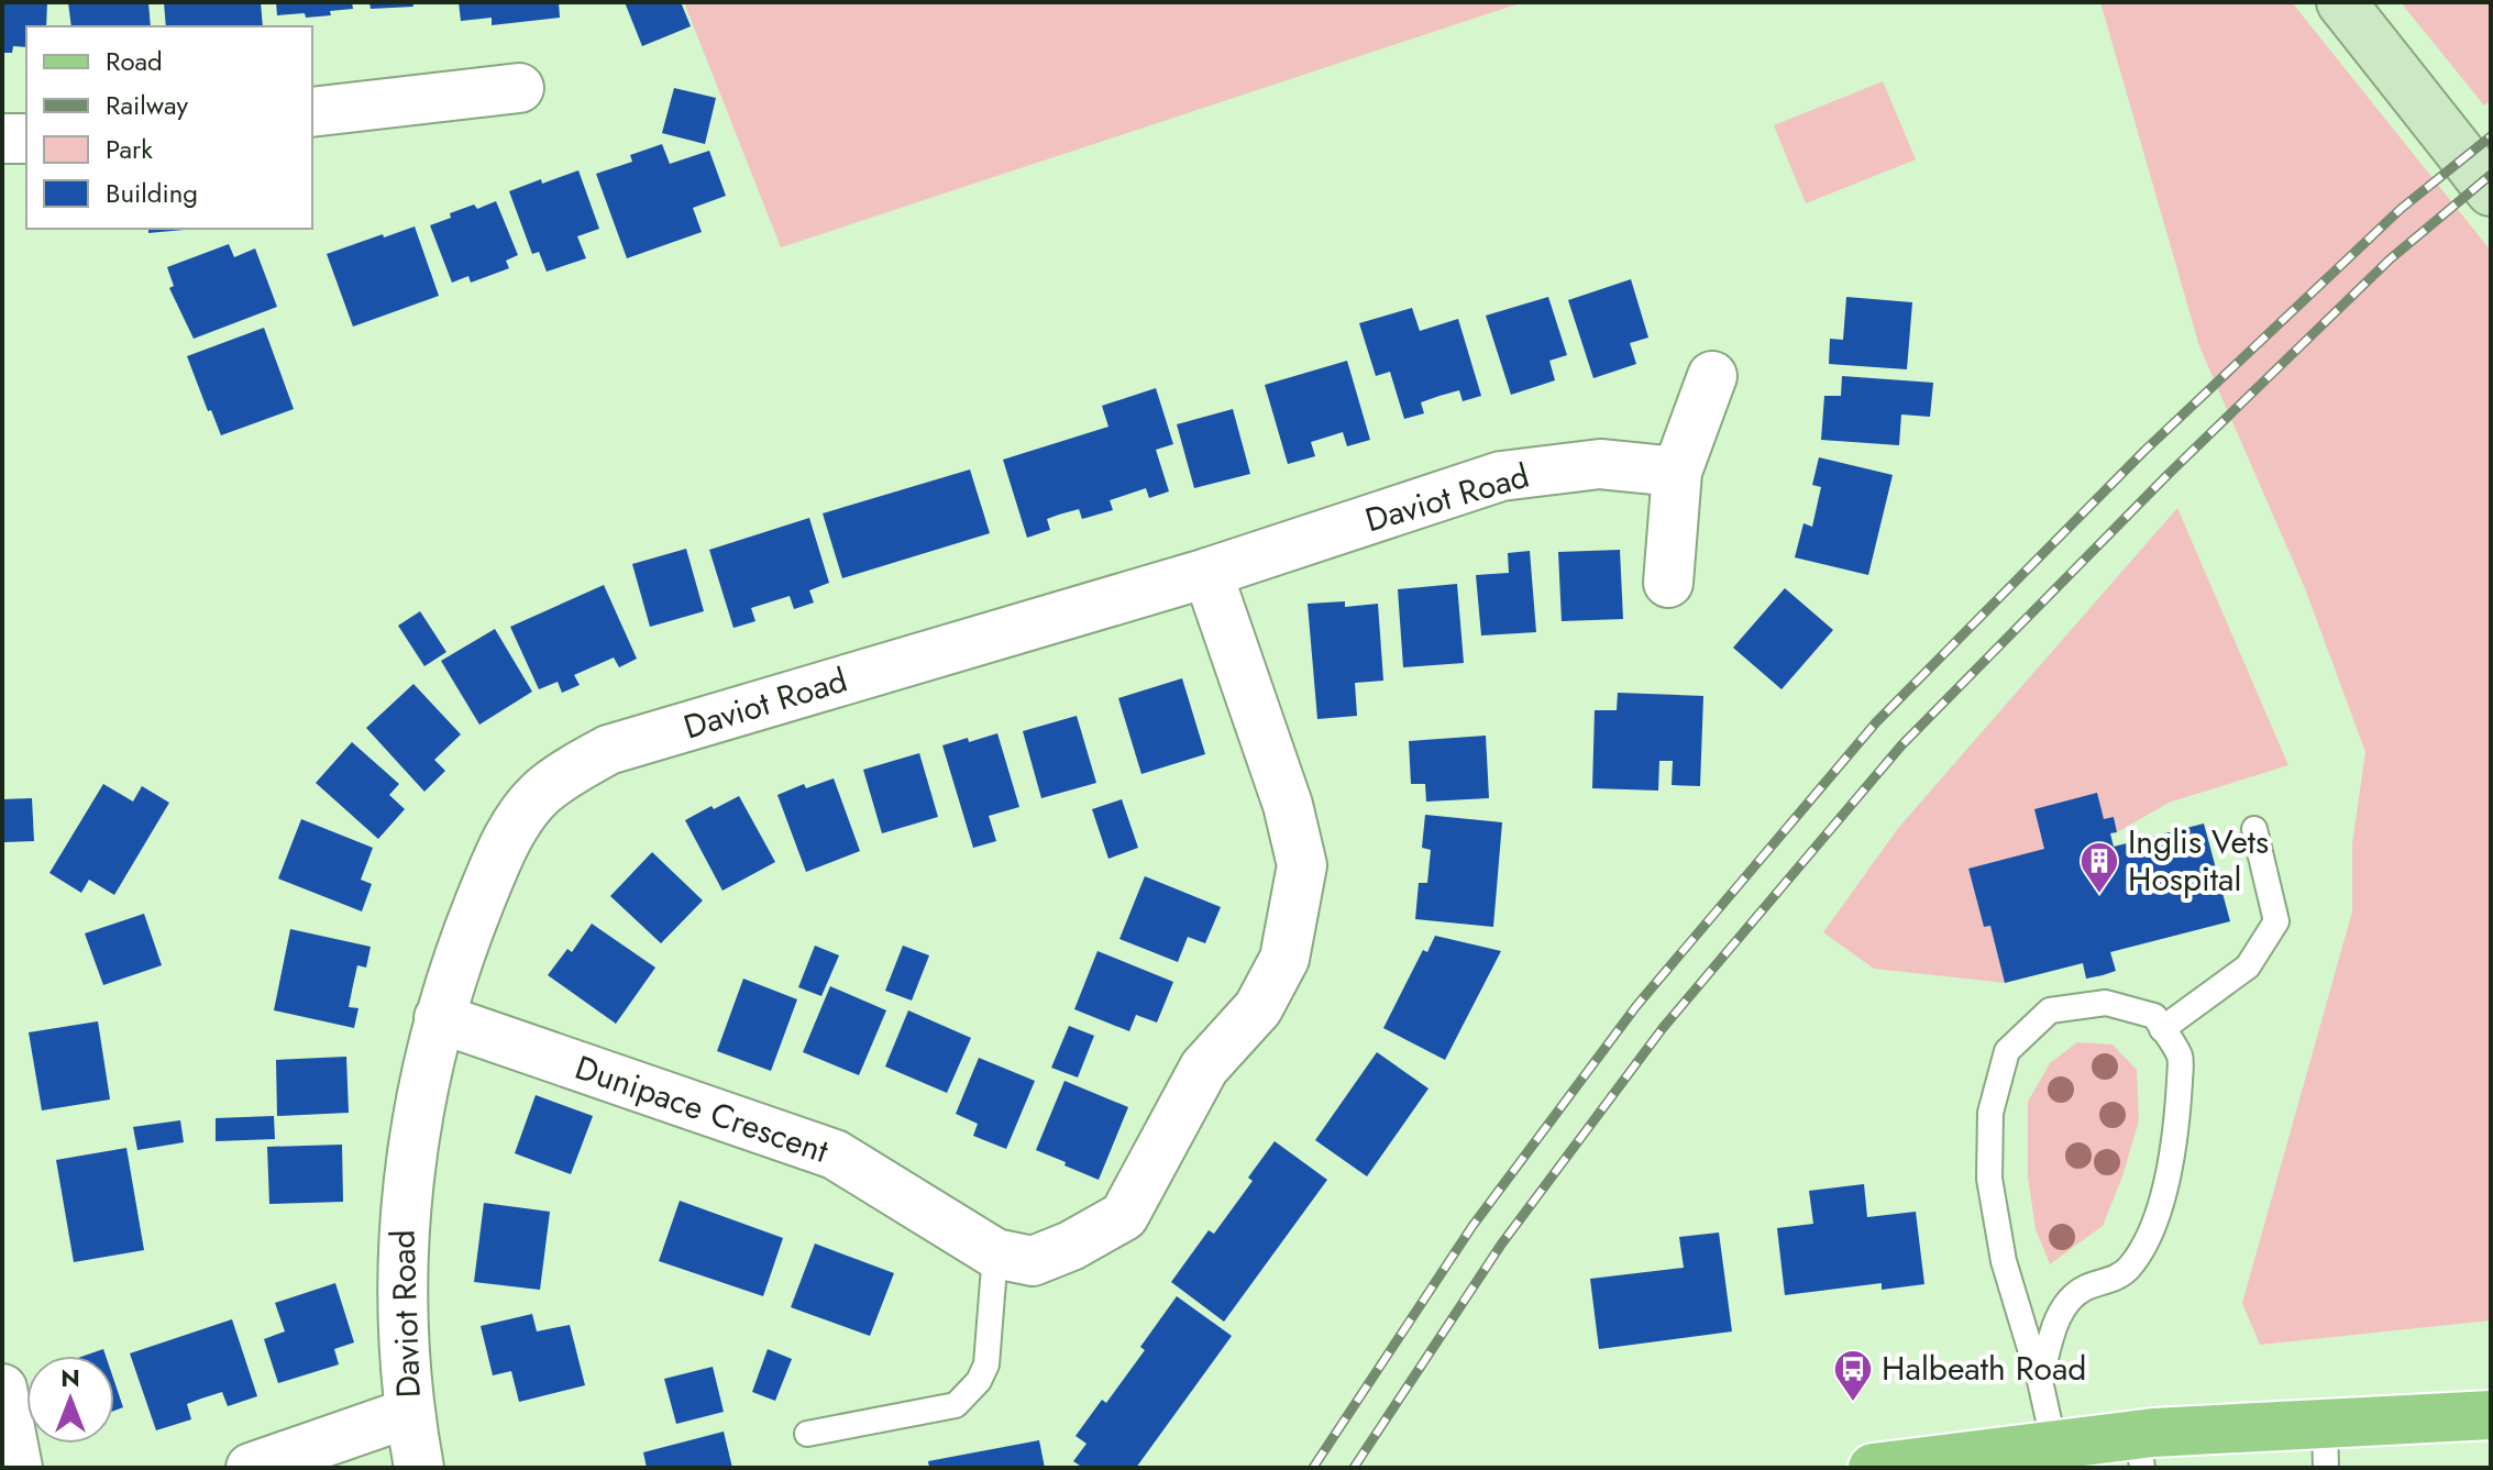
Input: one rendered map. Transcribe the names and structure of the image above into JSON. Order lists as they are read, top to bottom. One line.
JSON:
{"streets":{"street":["Daviot Road","Dunipace Crescent"]},"crossings":[["Daviot Road","Dunipace Crescent"]],"places":{"building":["Inglis Vets Hospital"],"bus stop":["Halbeath Road"]},"legend":["Road","Railway","Park","Building"],"north":"top"}
